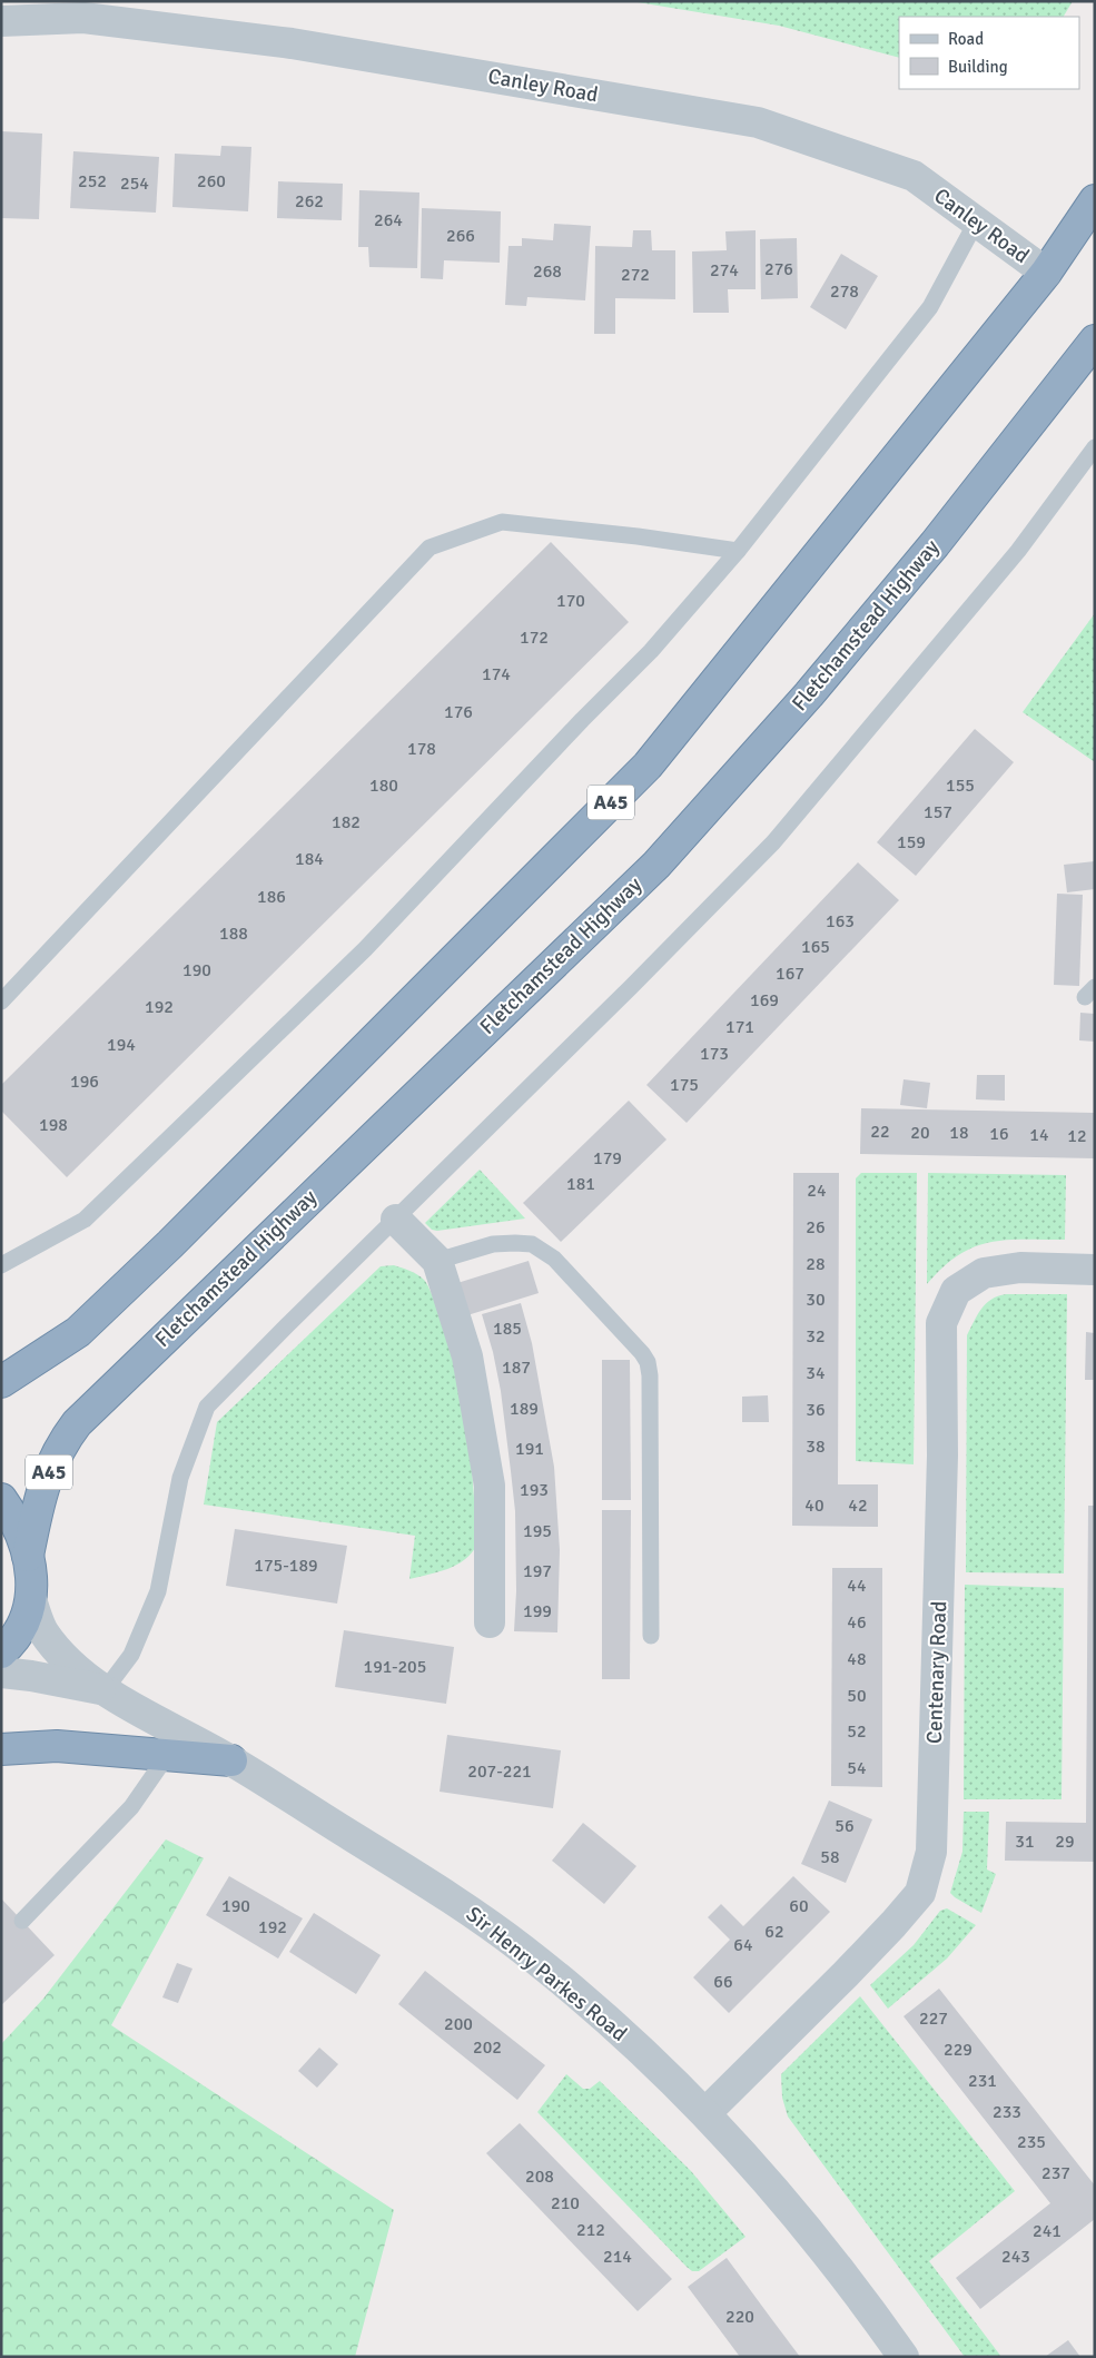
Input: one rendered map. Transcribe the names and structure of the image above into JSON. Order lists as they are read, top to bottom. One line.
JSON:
{"streets":{"highway":["Fletchamstead Highway","A45"],"street":["Canley Road","Centenary Road","Sir Henry Parkes Road"]},"crossings":[["Canley Road","A45"],["Fletchamstead Highway","A45"],["Centenary Road","Sir Henry Parkes Road"]],"house_numbers":["252","260","254","262","264","266","276","274","268","272","278","170","172","174","176","178","180","155","157","182","159","184","186","163","188","165","190","167","169","192","171","194","173","196","175","198","22","20","18","16","14","12","179","181","24","26","28","30","185","32","187","34","189","36","38","191","193","40","42","195","175-189","197","44","199","46","48","191-205","50","52","54","207-221","56","31","29","58","190","60","192","62","64","66","227","200","202","229","231","233","235","237","208","210","212","241","214","243","220"],"legend":["Road","Building"]}
